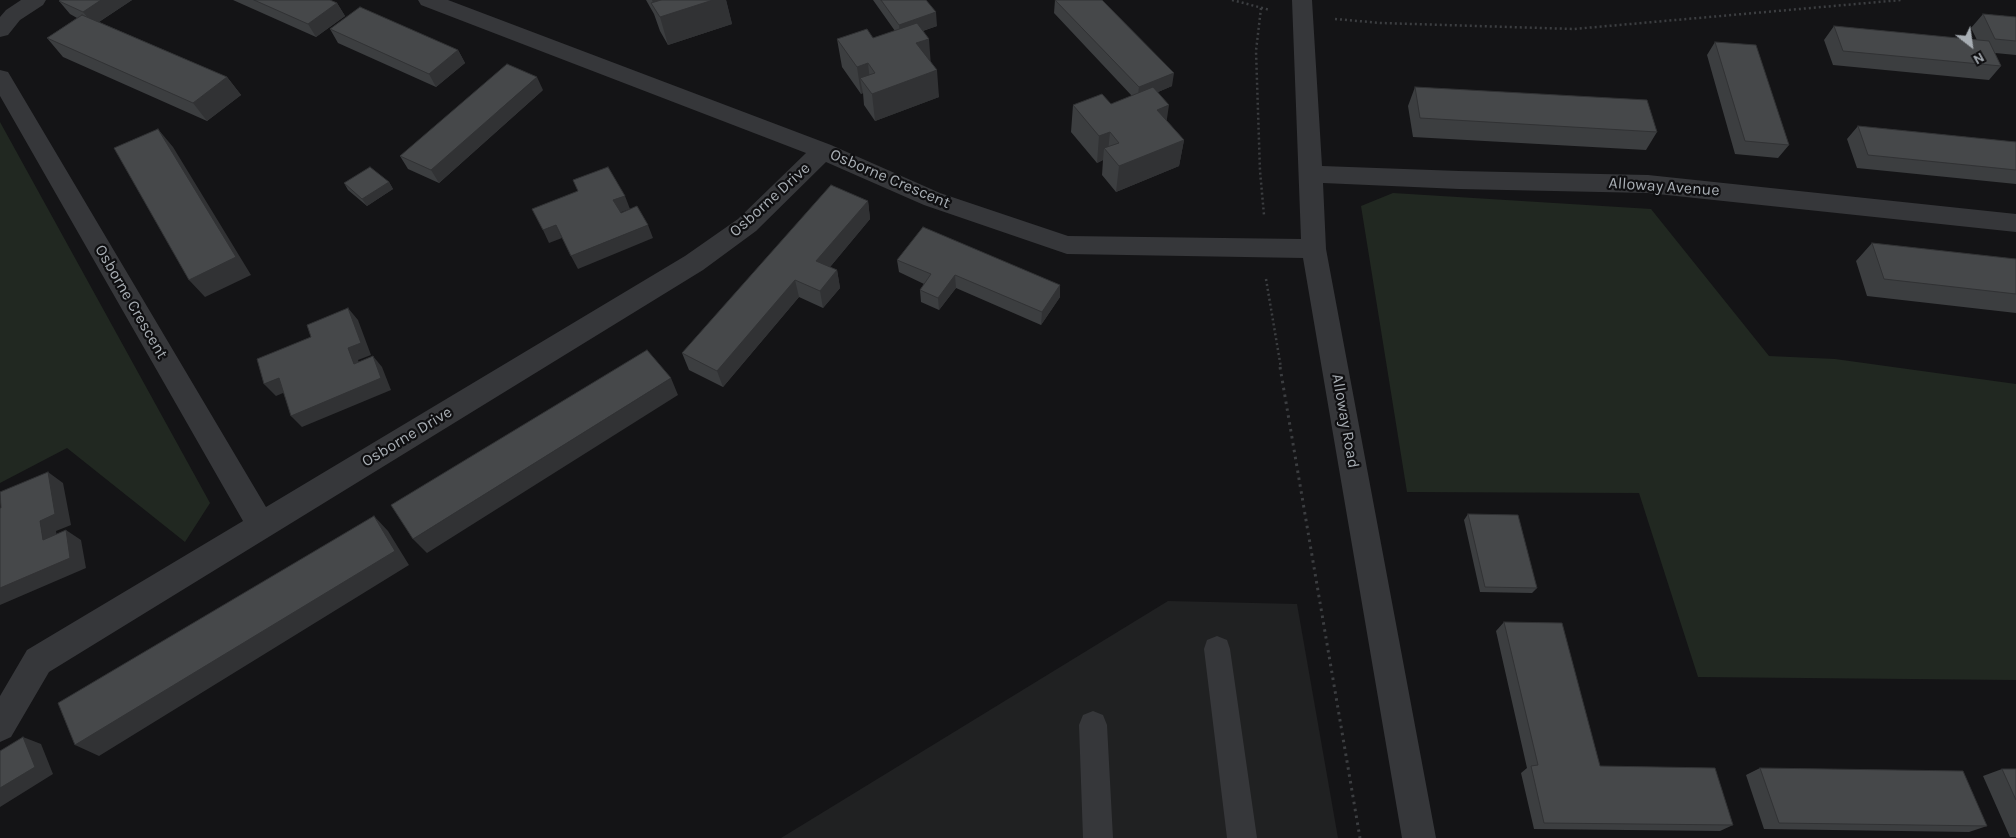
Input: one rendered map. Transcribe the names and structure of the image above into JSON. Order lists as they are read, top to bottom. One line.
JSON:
{"streets":{"street":["Osborne Crescent","Alloway Avenue","Osborne Drive","Alloway Road"]},"crossings":[["Osborne Crescent","Osborne Drive"],["Osborne Crescent","Alloway Road"],["Alloway Avenue","Alloway Road"]],"north":"bottom right"}
